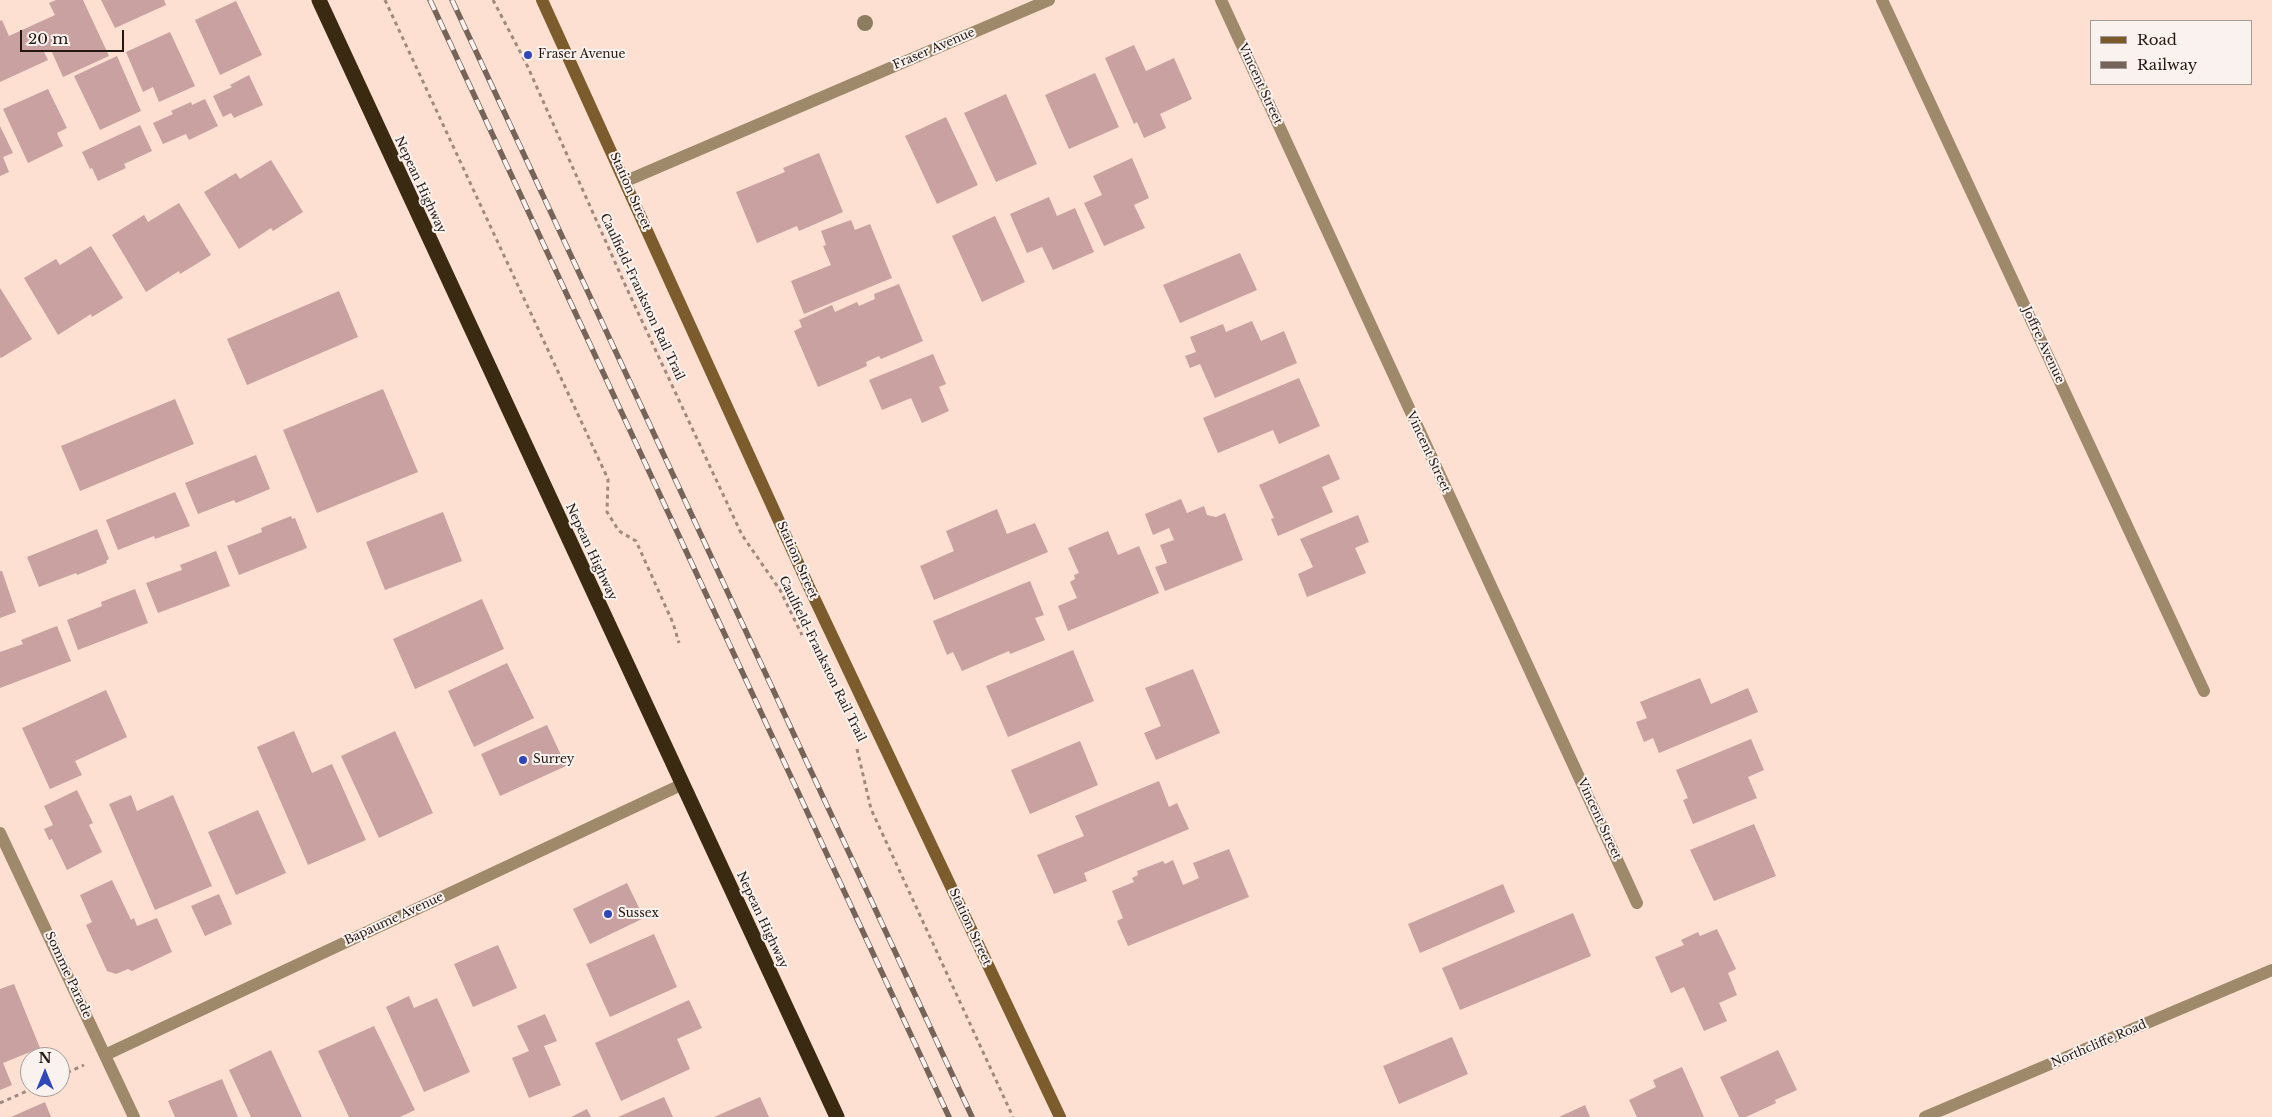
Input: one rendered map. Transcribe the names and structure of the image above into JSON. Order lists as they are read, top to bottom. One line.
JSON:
{"streets":{"highway":["Nepean Highway"],"street":["Fraser Avenue","Vincent Street","Station Street","Joffre Avenue","Bapaume Avenue","Somme Parade","Northcliffe Road"],"path":["Caulfield-Frankston Rail Trail"]},"crossings":[["Fraser Avenue","Station Street"],["Nepean Highway","Bapaume Avenue"],["Bapaume Avenue","Somme Parade"]],"places":["Fraser Avenue","Surrey","Sussex"],"legend":["Road","Railway"],"scale_bar":"20 m","north":"top"}
